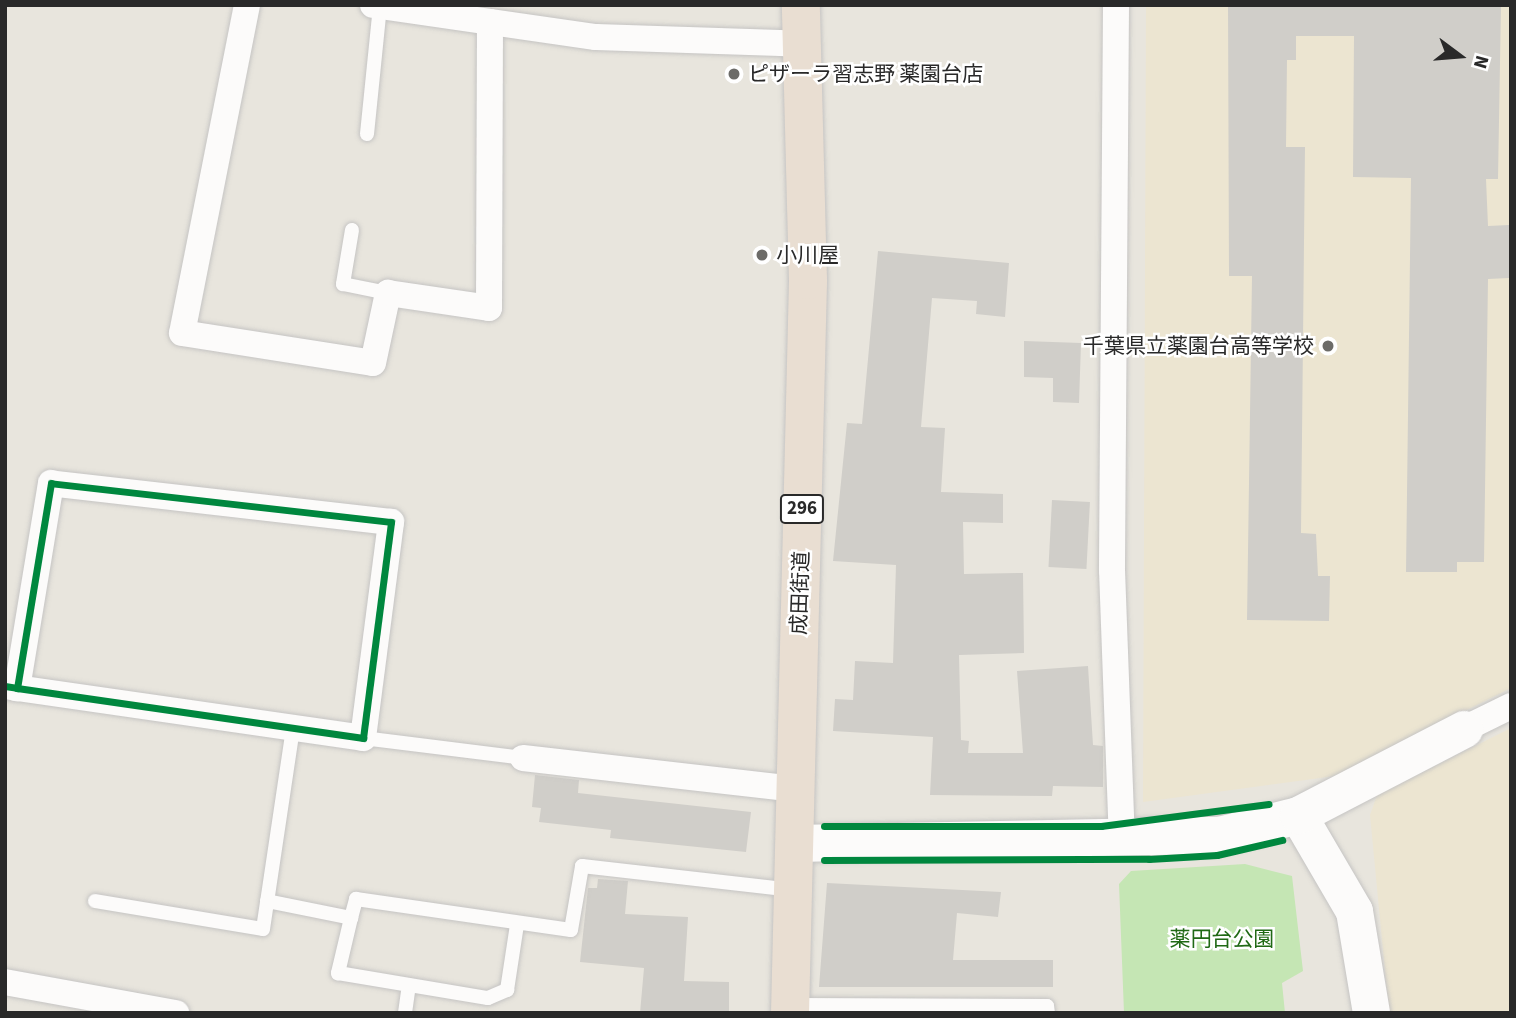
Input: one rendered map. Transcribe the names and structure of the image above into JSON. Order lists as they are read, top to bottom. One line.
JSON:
{"streets":{"highway":["296","成田街道"]},"parks":["薬円台公園"],"places":["ピザーラ習志野 薬園台店","小川屋","千葉県立薬園台高等学校"],"north":"right"}
